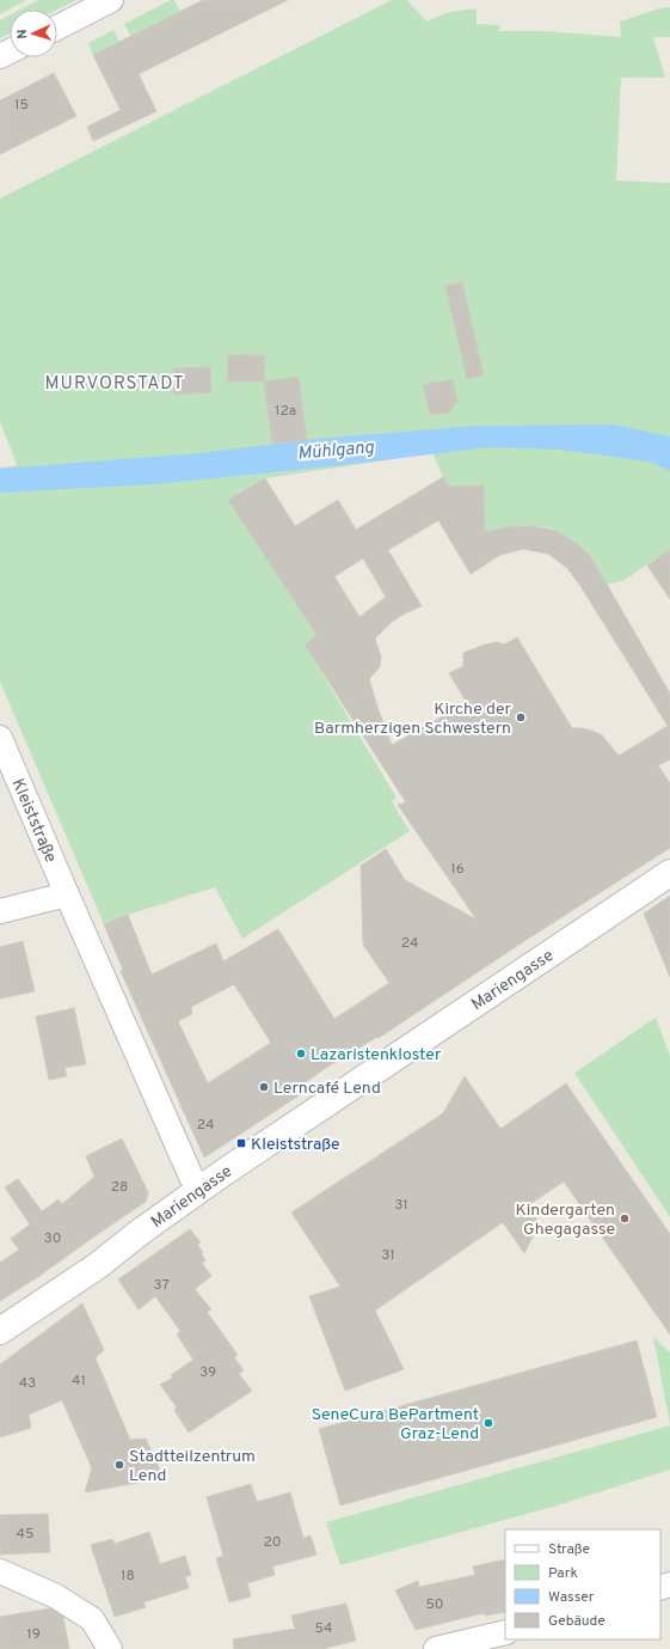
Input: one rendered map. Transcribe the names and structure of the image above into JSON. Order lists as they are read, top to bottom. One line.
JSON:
{"streets":{"street":["Kleiststraße","Mariengasse"]},"crossings":[["Kleiststraße","Mariengasse"]],"districts":["MURVORSTADT"],"water":["Mühlgang"],"places":{"other":["Kirche der Barmherzigen Schwestern","Lazaristenkloster","Lerncafé Lend","Kindergarten Ghegagasse","SeneCura BePartment Graz-Lend","Stadtteilzentrum Lend"],"transit":["Kleiststraße"]},"house_numbers":["15","12a","16","24","24","28","31","30","31","37","39","41","43","45","20","18","50","54","19"],"legend":["Straße","Park","Wasser","Gebäude"],"north":"left"}
